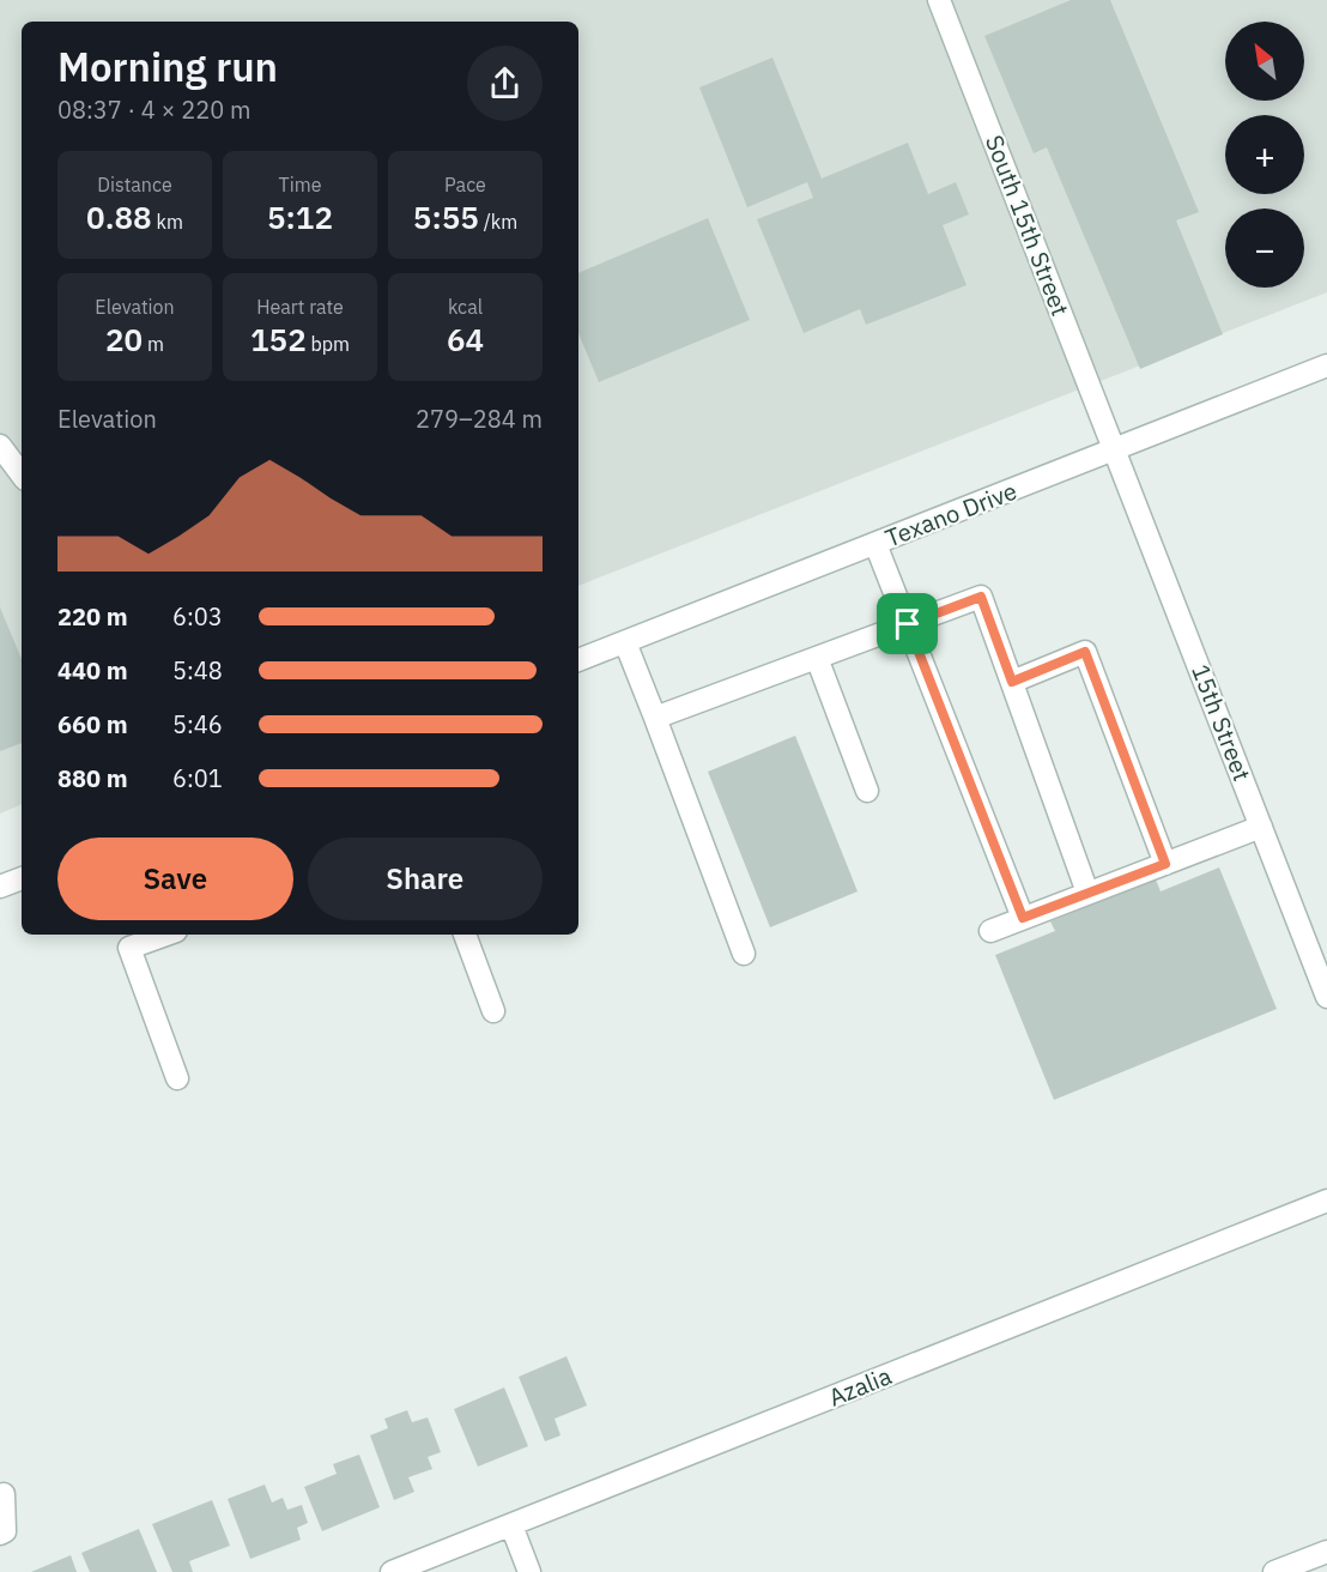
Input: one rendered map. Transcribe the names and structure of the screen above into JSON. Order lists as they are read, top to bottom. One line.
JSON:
{"streets":{"street":["South 15th Street","Texano Drive","15th Street","Azalia"]},"crossings":[["South 15th Street","Texano Drive"],["South 15th Street","15th Street"],["Texano Drive","15th Street"]],"north":"top left","page":{"map_buttons":["+","−"],"heading":["Morning run","08:37 · 4 × 220 m"],"stats":[["Distance","0.88 km"],["Time","5:12"],["Pace","5:55 /km"],["Elevation","20 m"],["Heart rate","152 bpm"],["kcal","64"]],"chart":["Elevation","279–284 m"],"list":[{"name":"220 m","note":"6:03"},{"name":"440 m","note":"5:48"},{"name":"660 m","note":"5:46"},{"name":"880 m","note":"6:01"}],"buttons":["Save","Share"]}}
